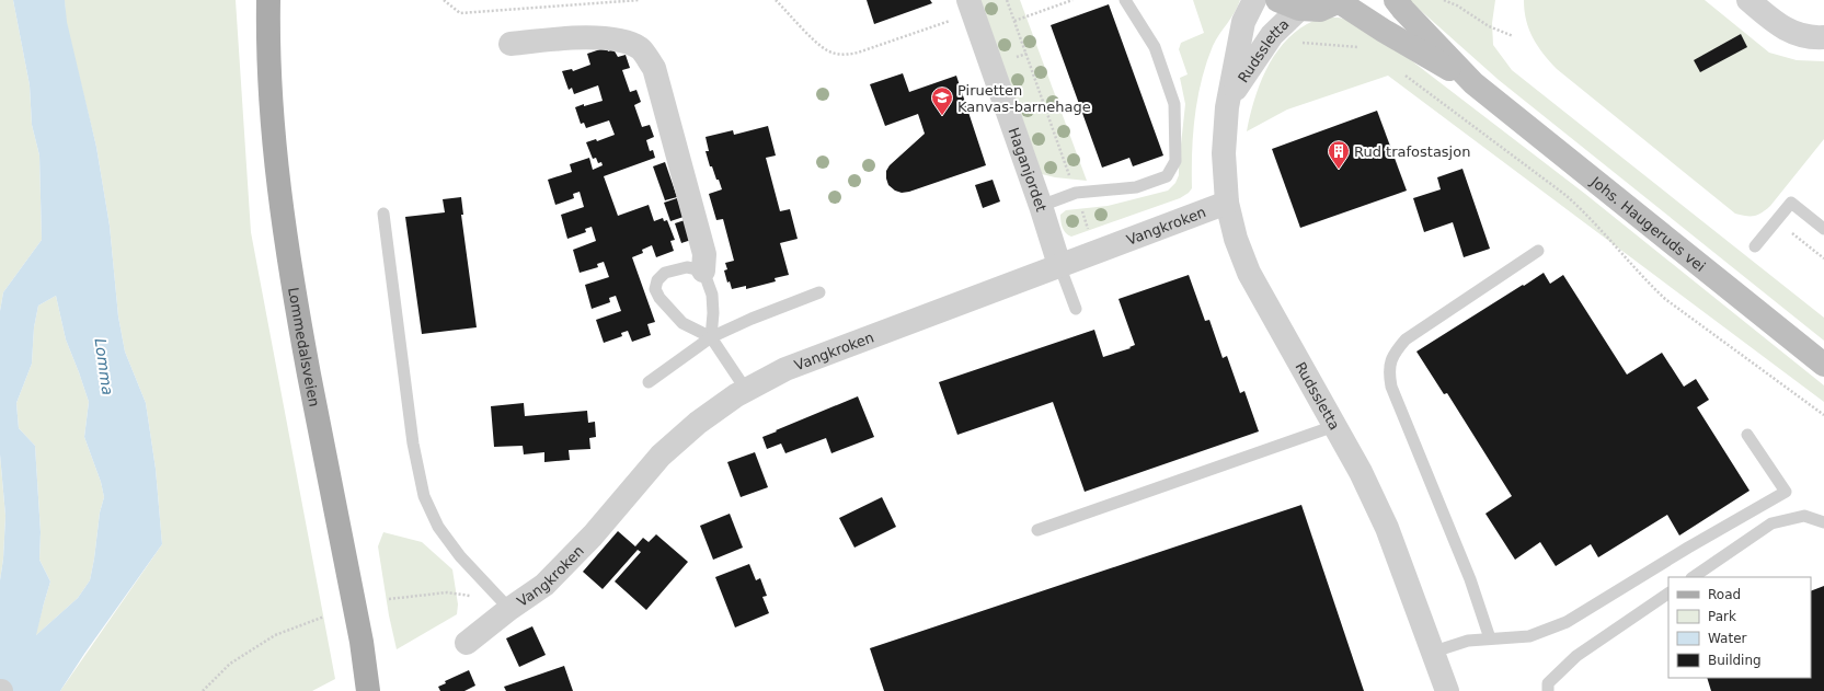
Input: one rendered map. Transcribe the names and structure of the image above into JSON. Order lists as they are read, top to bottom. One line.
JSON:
{"streets":{"main road":["Johs. Haugeruds vei","Lommedalsveien"],"street":["Rudssletta","Haganjordet","Vangkroken"]},"crossings":[["Rudssletta","Vangkroken"],["Haganjordet","Vangkroken"]],"water":["Lomma"],"places":{"school or university":["Piruetten Kanvas-barnehage"],"building":["Rud trafostasjon"]},"legend":["Road","Park","Water","Building"]}
